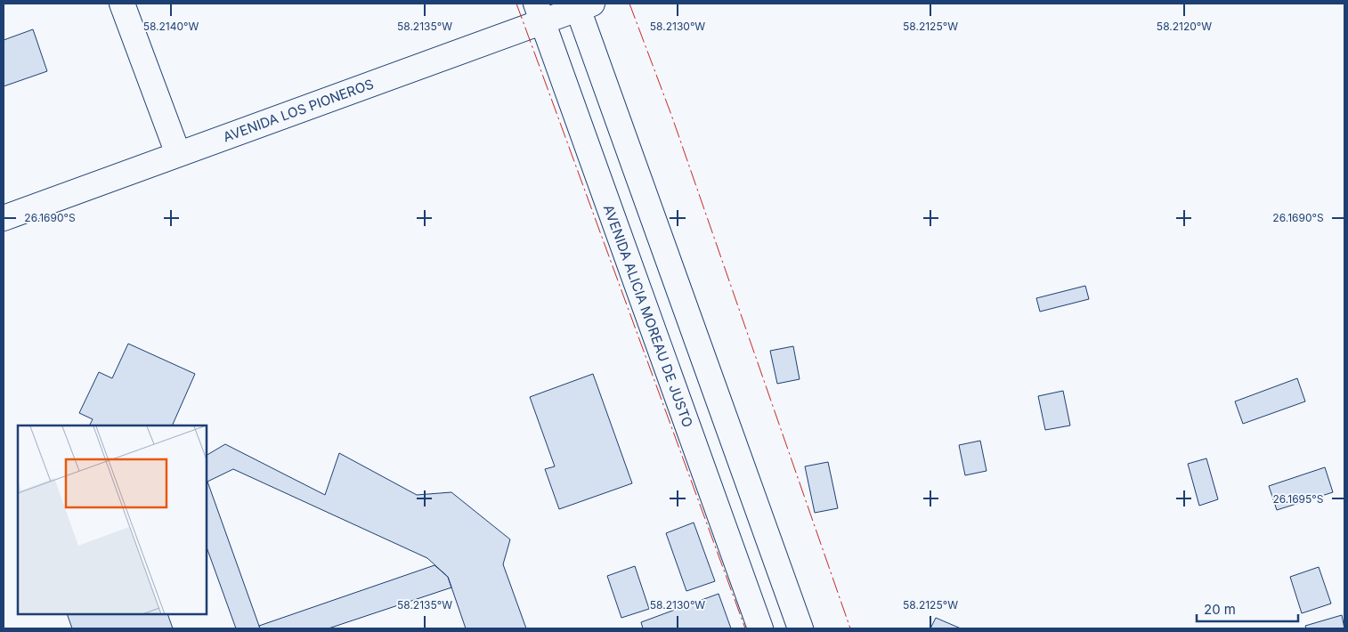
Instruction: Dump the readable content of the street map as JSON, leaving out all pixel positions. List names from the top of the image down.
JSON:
{
  "streets": {
    "main road": ["AVENIDA LOS PIONEROS", "AVENIDA ALICIA MOREAU DE JUSTO"]
  },
  "crossings": [
    ["AVENIDA LOS PIONEROS", "AVENIDA ALICIA MOREAU DE JUSTO"]
  ],
  "scale_bar": "20 m",
  "coordinates": [
    "58.2140°W",
    "58.2135°W",
    "58.2130°W",
    "58.2125°W",
    "58.2120°W",
    "26.1690°S",
    "26.1695°S"
  ]
}
